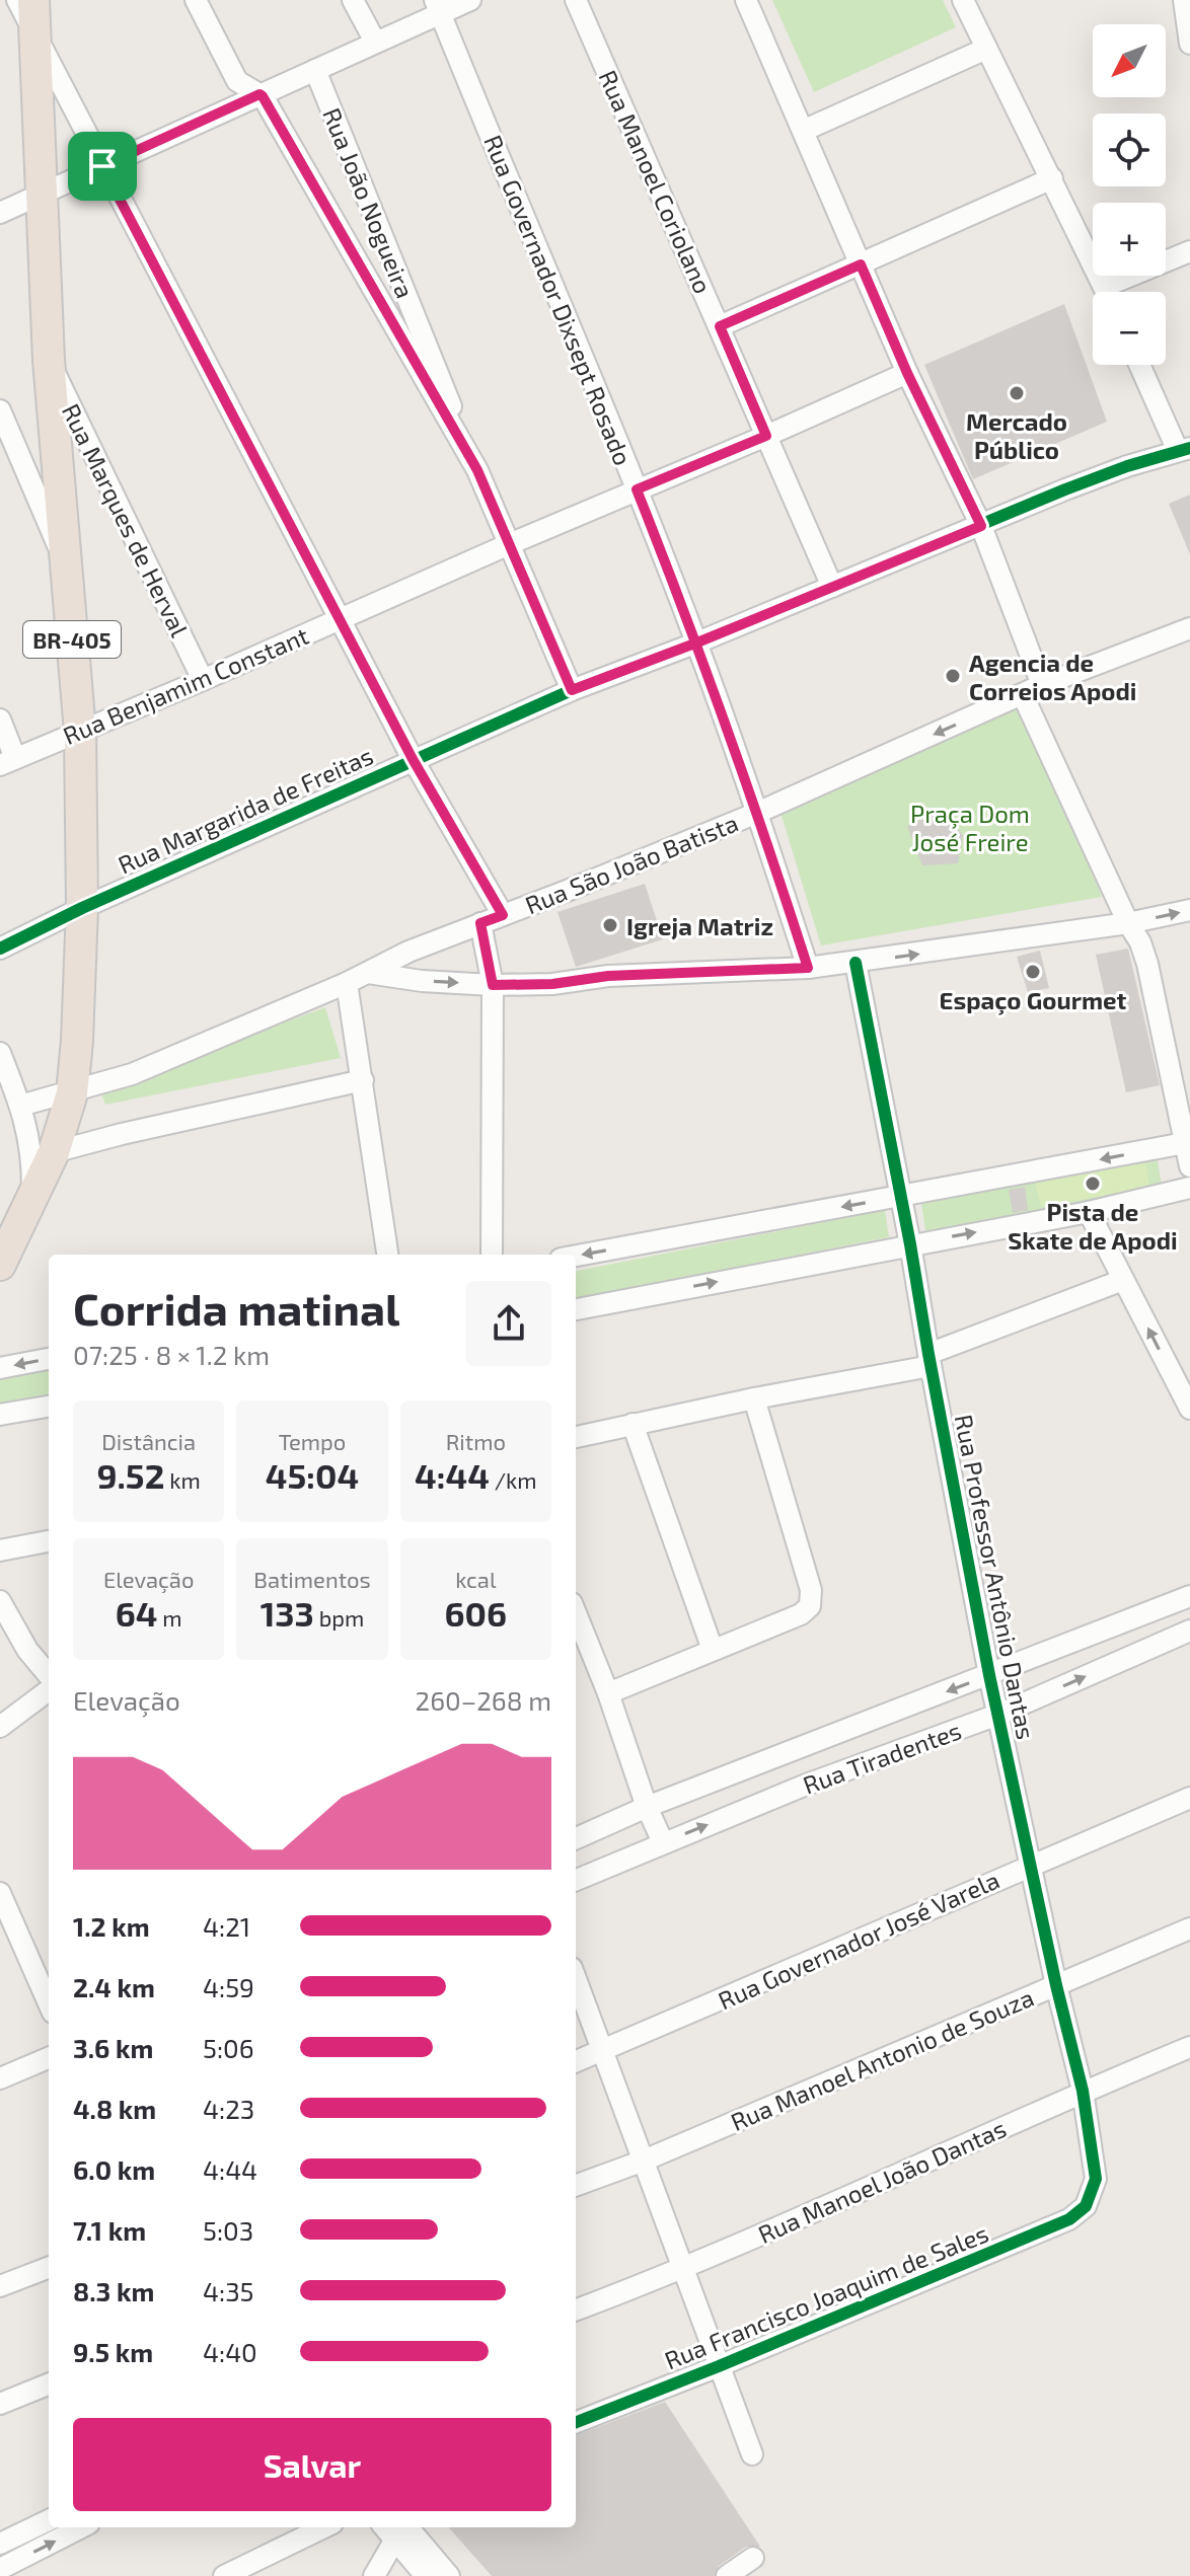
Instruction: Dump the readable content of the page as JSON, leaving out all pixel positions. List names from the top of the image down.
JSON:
{
  "streets": {
    "highway": ["BR-405"],
    "street": [
      "Rua Manoel Coriolano",
      "Rua João Nogueira",
      "Rua Governador Dixsept Rosado",
      "Rua Marques de Herval",
      "Rua Benjamim Constant",
      "Rua Margarida de Freitas",
      "Rua São João Batista",
      "Rua Professor Antônio Dantas",
      "Rua Tiradentes",
      "Rua Governador José Varela",
      "Rua Manoel Antonio de Souza",
      "Rua Manoel João Dantas",
      "Rua Francisco Joaquim de Sales"
    ]
  },
  "crossings": [
    ["Rua Manoel Coriolano", "Rua Benjamim Constant"],
    ["Rua Manoel Coriolano", "Rua Margarida de Freitas"],
    ["Rua João Nogueira", "Rua Benjamim Constant"],
    ["Rua João Nogueira", "Rua Margarida de Freitas"],
    ["Rua Governador Dixsept Rosado", "Rua Benjamim Constant"],
    ["Rua Governador Dixsept Rosado", "Rua Margarida de Freitas"],
    ["Rua Governador Dixsept Rosado", "Rua São João Batista"],
    ["Rua Marques de Herval", "BR-405"],
    ["Rua Marques de Herval", "Rua Benjamim Constant"],
    ["BR-405", "Rua Benjamim Constant"],
    ["BR-405", "Rua Margarida de Freitas"],
    ["BR-405", "Rua São João Batista"],
    ["Rua Professor Antônio Dantas", "Rua Tiradentes"],
    ["Rua Professor Antônio Dantas", "Rua Governador José Varela"],
    ["Rua Professor Antônio Dantas", "Rua Manoel Antonio de Souza"],
    ["Rua Professor Antônio Dantas", "Rua Manoel João Dantas"],
    ["Rua Professor Antônio Dantas", "Rua Francisco Joaquim de Sales"]
  ],
  "parks": ["Praça Dom José Freire"],
  "places": [
    "Mercado Público",
    "Agencia de Correios Apodi",
    "Igreja Matriz",
    "Espaço Gourmet",
    "Pista de Skate de Apodi"
  ],
  "north": "bottom left",
  "page": {
    "map_buttons": ["+", "−"],
    "heading": ["Corrida matinal", "07:25 · 8 × 1.2 km"],
    "stats": [
      ["Distância", "9.52 km"],
      ["Tempo", "45:04"],
      ["Ritmo", "4:44 /km"],
      ["Elevação", "64 m"],
      ["Batimentos", "133 bpm"],
      ["kcal", "606"]
    ],
    "chart": ["Elevação", "260–268 m"],
    "list": [
      {
        "name": "1.2 km",
        "note": "4:21"
      },
      {
        "name": "2.4 km",
        "note": "4:59"
      },
      {
        "name": "3.6 km",
        "note": "5:06"
      },
      {
        "name": "4.8 km",
        "note": "4:23"
      },
      {
        "name": "6.0 km",
        "note": "4:44"
      },
      {
        "name": "7.1 km",
        "note": "5:03"
      },
      {
        "name": "8.3 km",
        "note": "4:35"
      },
      {
        "name": "9.5 km",
        "note": "4:40"
      }
    ],
    "buttons": "Salvar"
  }
}
